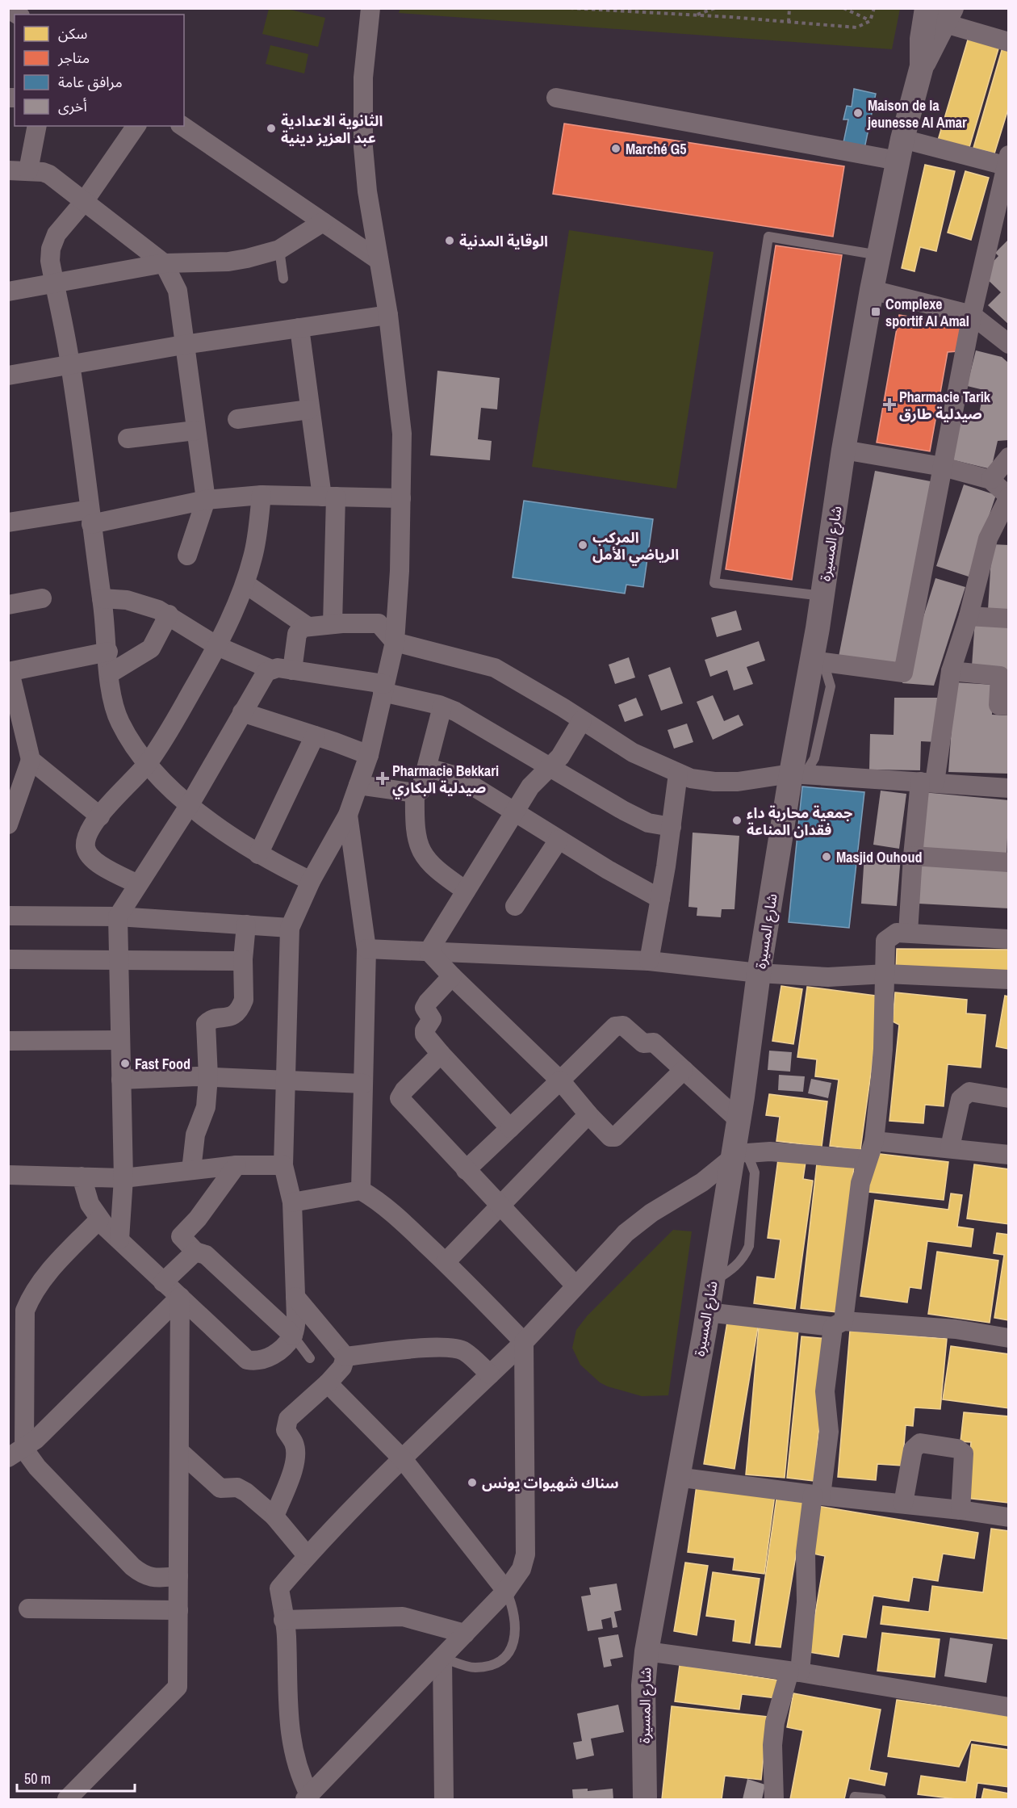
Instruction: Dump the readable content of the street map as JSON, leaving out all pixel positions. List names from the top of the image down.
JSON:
{
  "streets": {
    "street": ["شارع المسيرة"]
  },
  "places": {
    "other": [
      "Maison de la jeunesse Al Amar",
      "الثانوية الاعدادية عبد العزيز دينية",
      "Marché G5",
      "الوقاية المدنية",
      "المركب الرياضي الأمل",
      "جمعية محاربة داء فقدان المناعة",
      "Masjid Ouhoud",
      "Fast Food",
      "سناك شهيوات يونس"
    ],
    "transit": ["Complexe sportif Al Amal"],
    "health": ["Pharmacie Tarik صيدلية طارق", "Pharmacie Bekkari صيدلية البكاري"]
  },
  "legend": [
    "سكن",
    "متاجر",
    "مرافق عامة",
    "أخرى"
  ],
  "scale_bar": "50 m"
}
